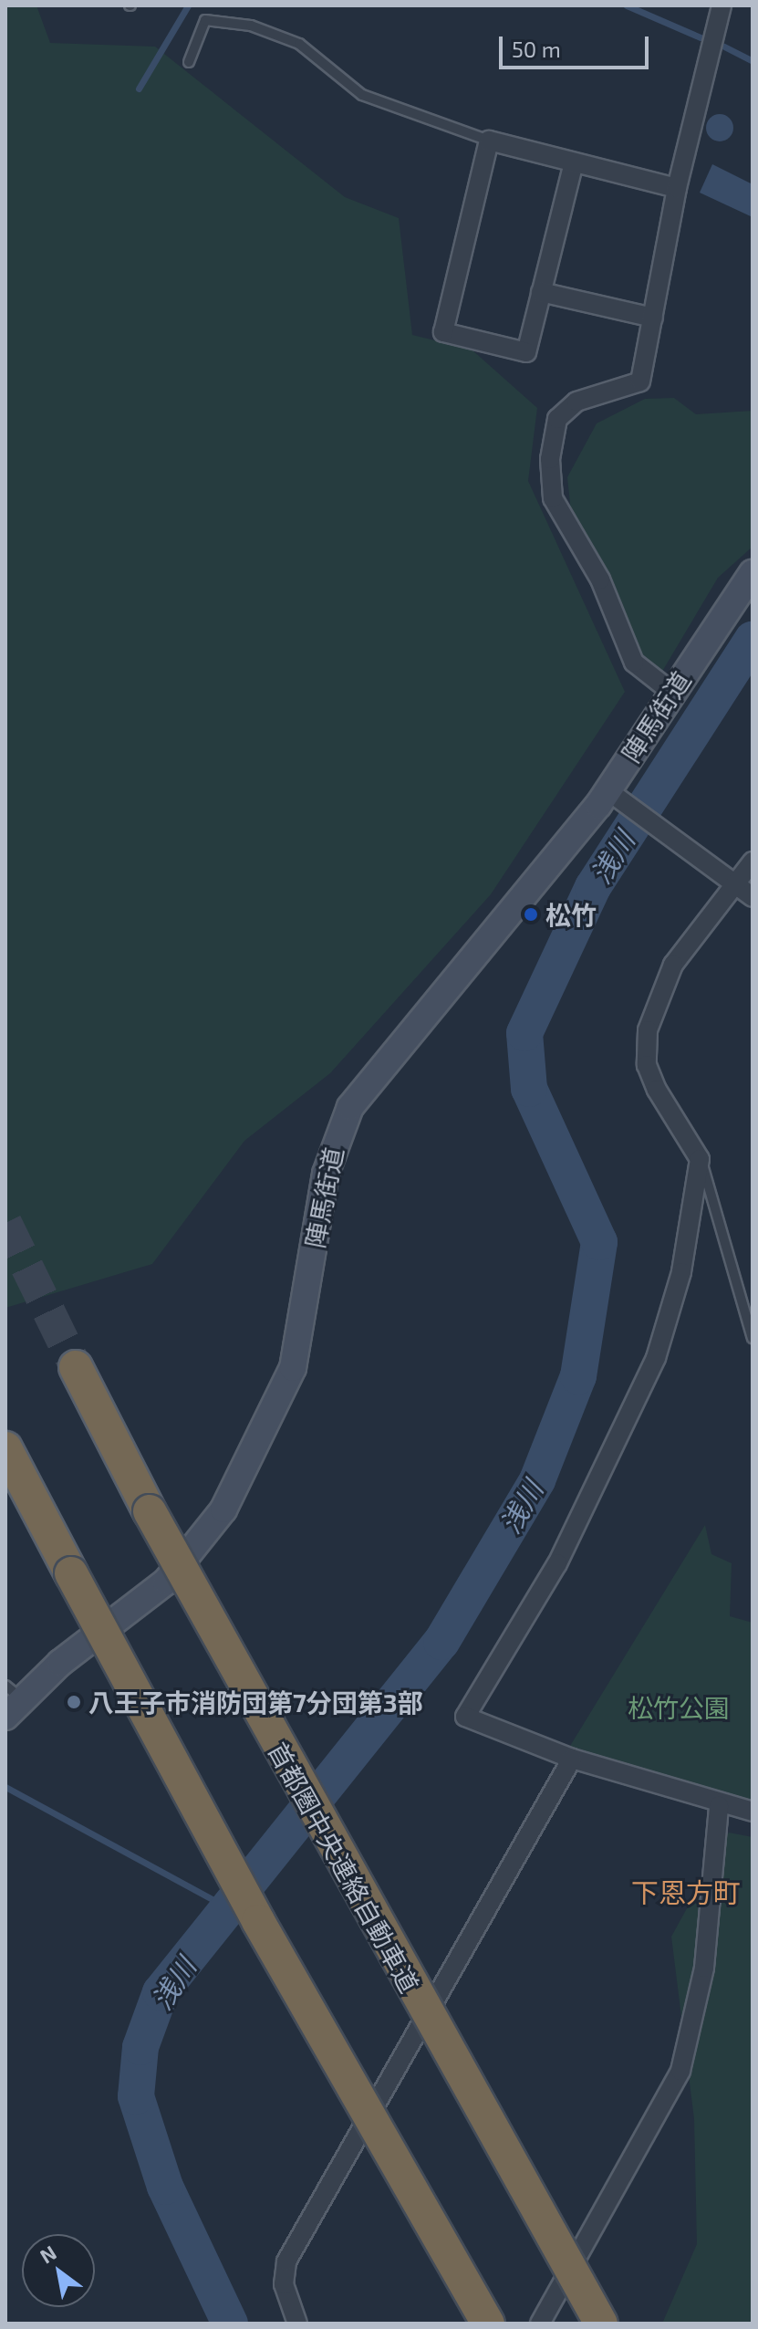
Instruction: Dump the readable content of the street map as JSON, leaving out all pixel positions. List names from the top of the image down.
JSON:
{
  "streets": {
    "highway": ["首都圏中央連絡自動車道"],
    "main road": ["陣馬街道"]
  },
  "districts": ["下恩方町"],
  "water": ["浅川"],
  "parks": ["松竹公園"],
  "places": ["松竹", "八王子市消防団第7分団第3部"],
  "scale_bar": "50 m",
  "north": "top left"
}
